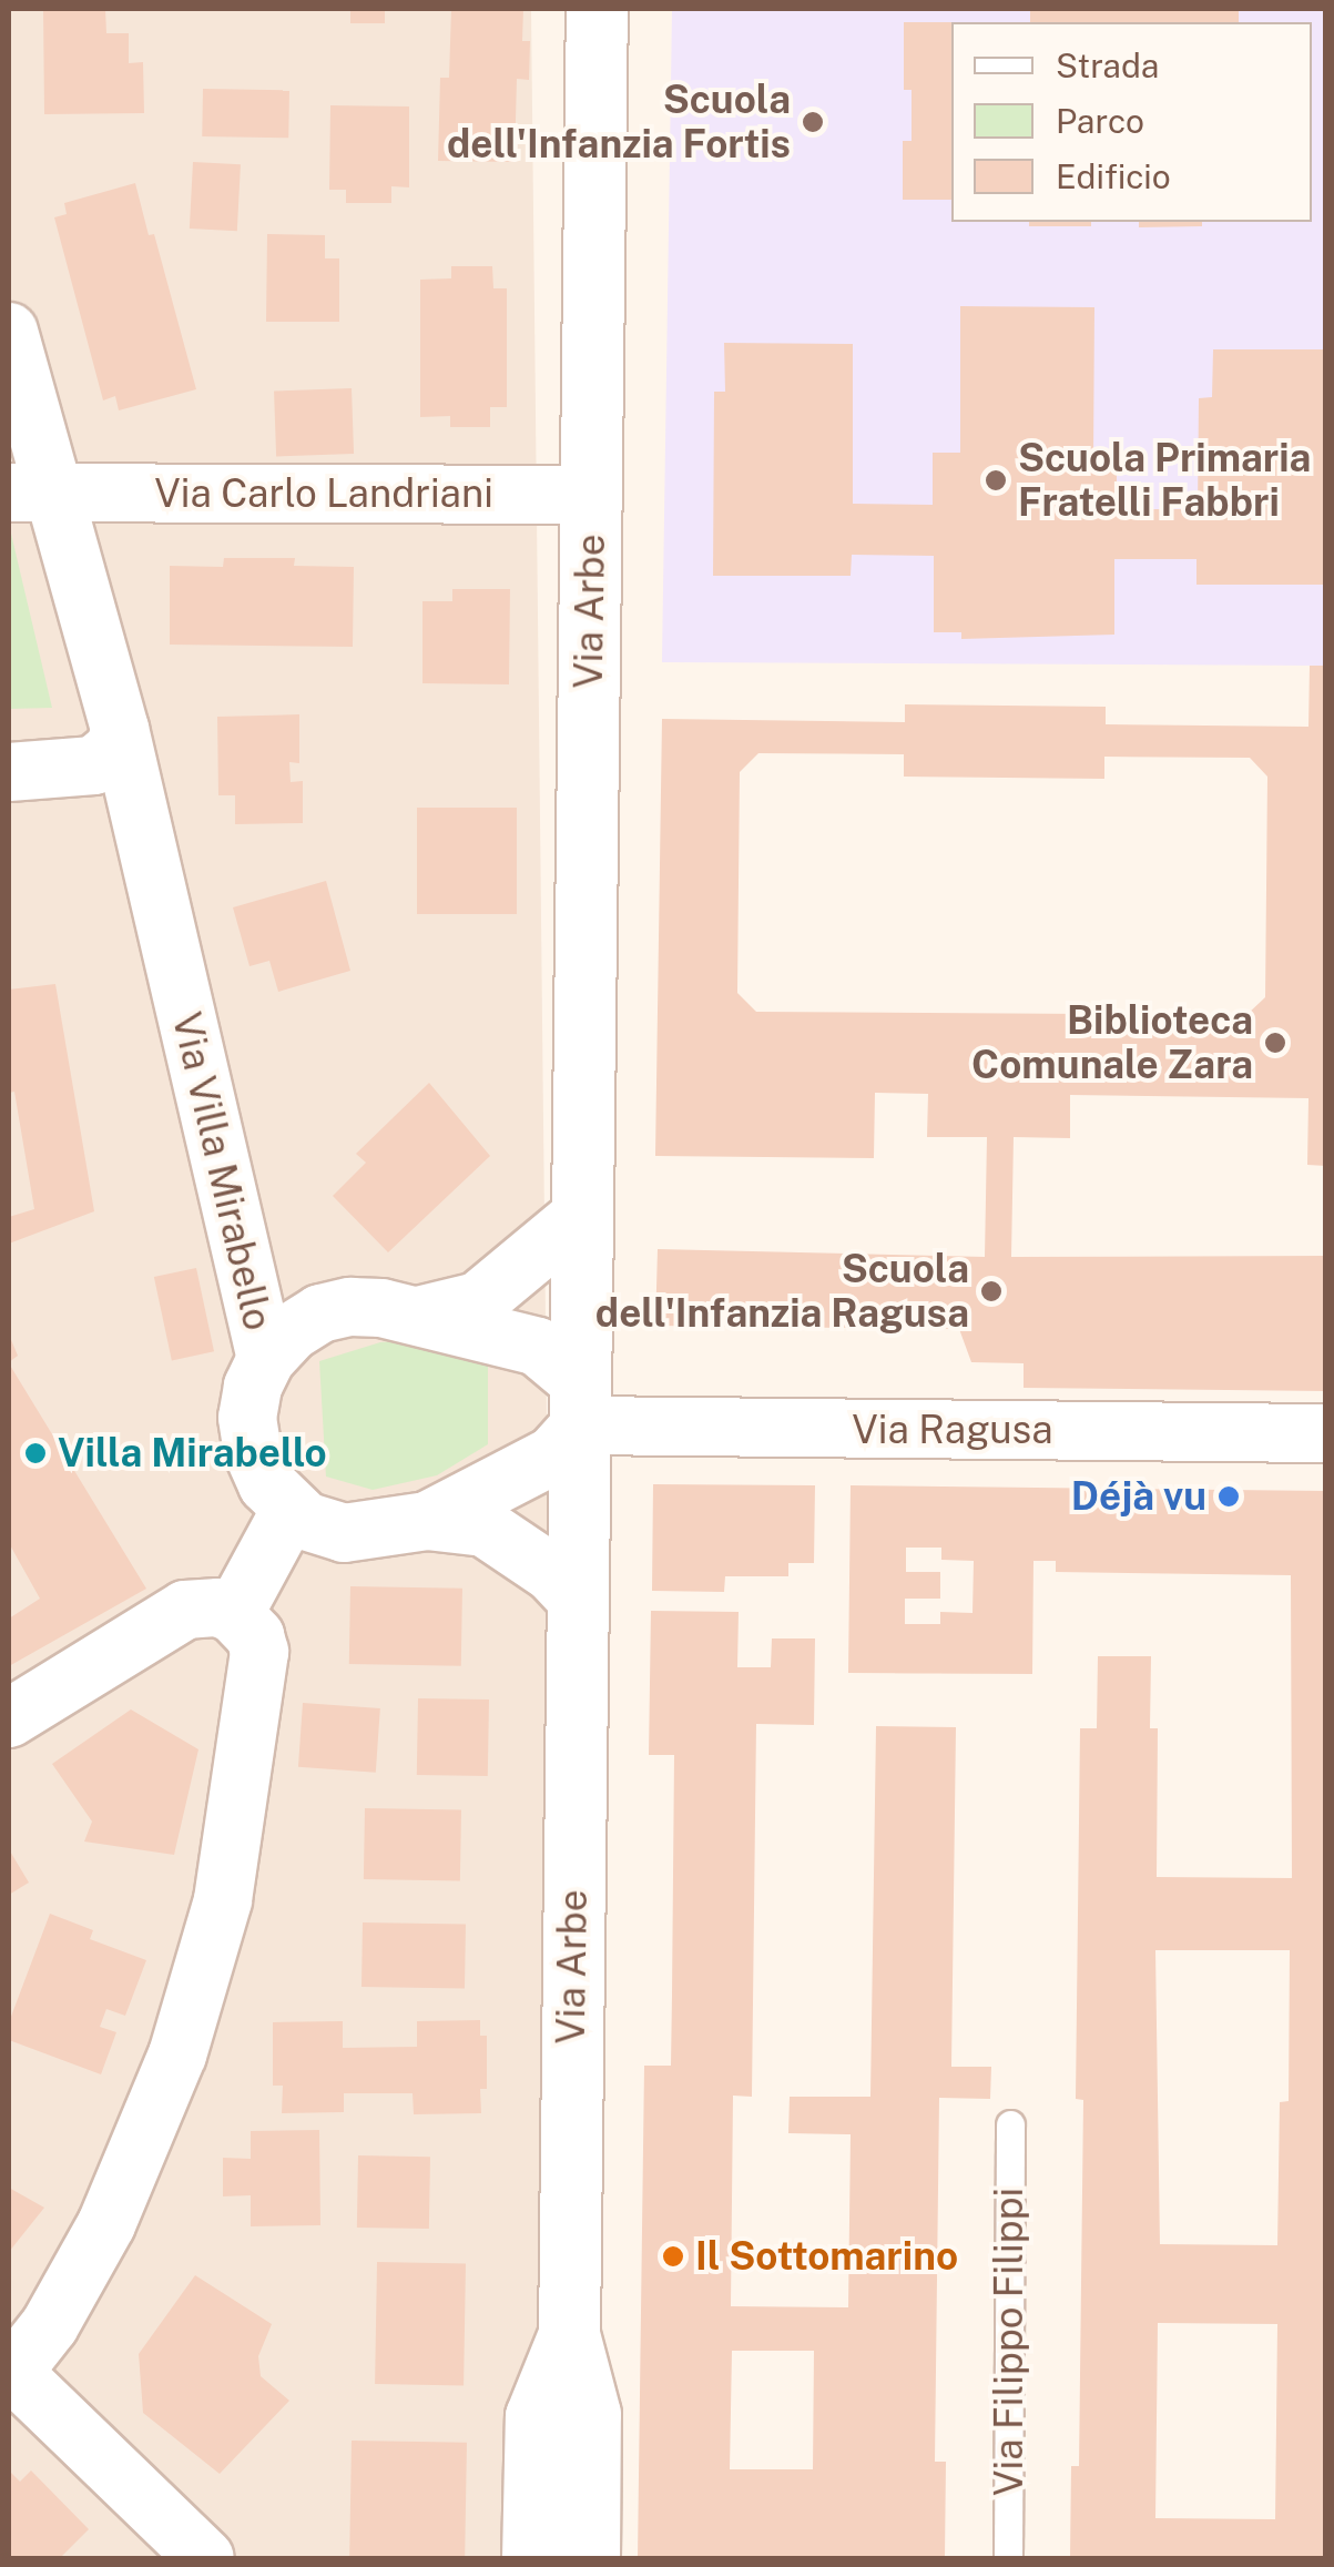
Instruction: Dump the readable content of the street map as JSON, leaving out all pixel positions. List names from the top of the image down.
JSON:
{
  "streets": {
    "street": [
      "Via Carlo Landriani",
      "Via Arbe",
      "Via Villa Mirabello",
      "Via Ragusa"
    ],
    "lane": ["Via Filippo Filippi"]
  },
  "crossings": [
    ["Via Carlo Landriani", "Via Arbe"],
    ["Via Carlo Landriani", "Via Villa Mirabello"],
    ["Via Arbe", "Via Villa Mirabello"],
    ["Via Arbe", "Via Ragusa"],
    ["Via Villa Mirabello", "Via Ragusa"]
  ],
  "places": [
    "Scuola dell'Infanzia Fortis",
    "Scuola Primaria Fratelli Fabbri",
    "Biblioteca Comunale Zara",
    "Scuola dell'Infanzia Ragusa",
    "Villa Mirabello",
    "Déjà vu",
    "Il Sottomarino"
  ],
  "legend": ["Strada", "Parco", "Edificio"]
}
